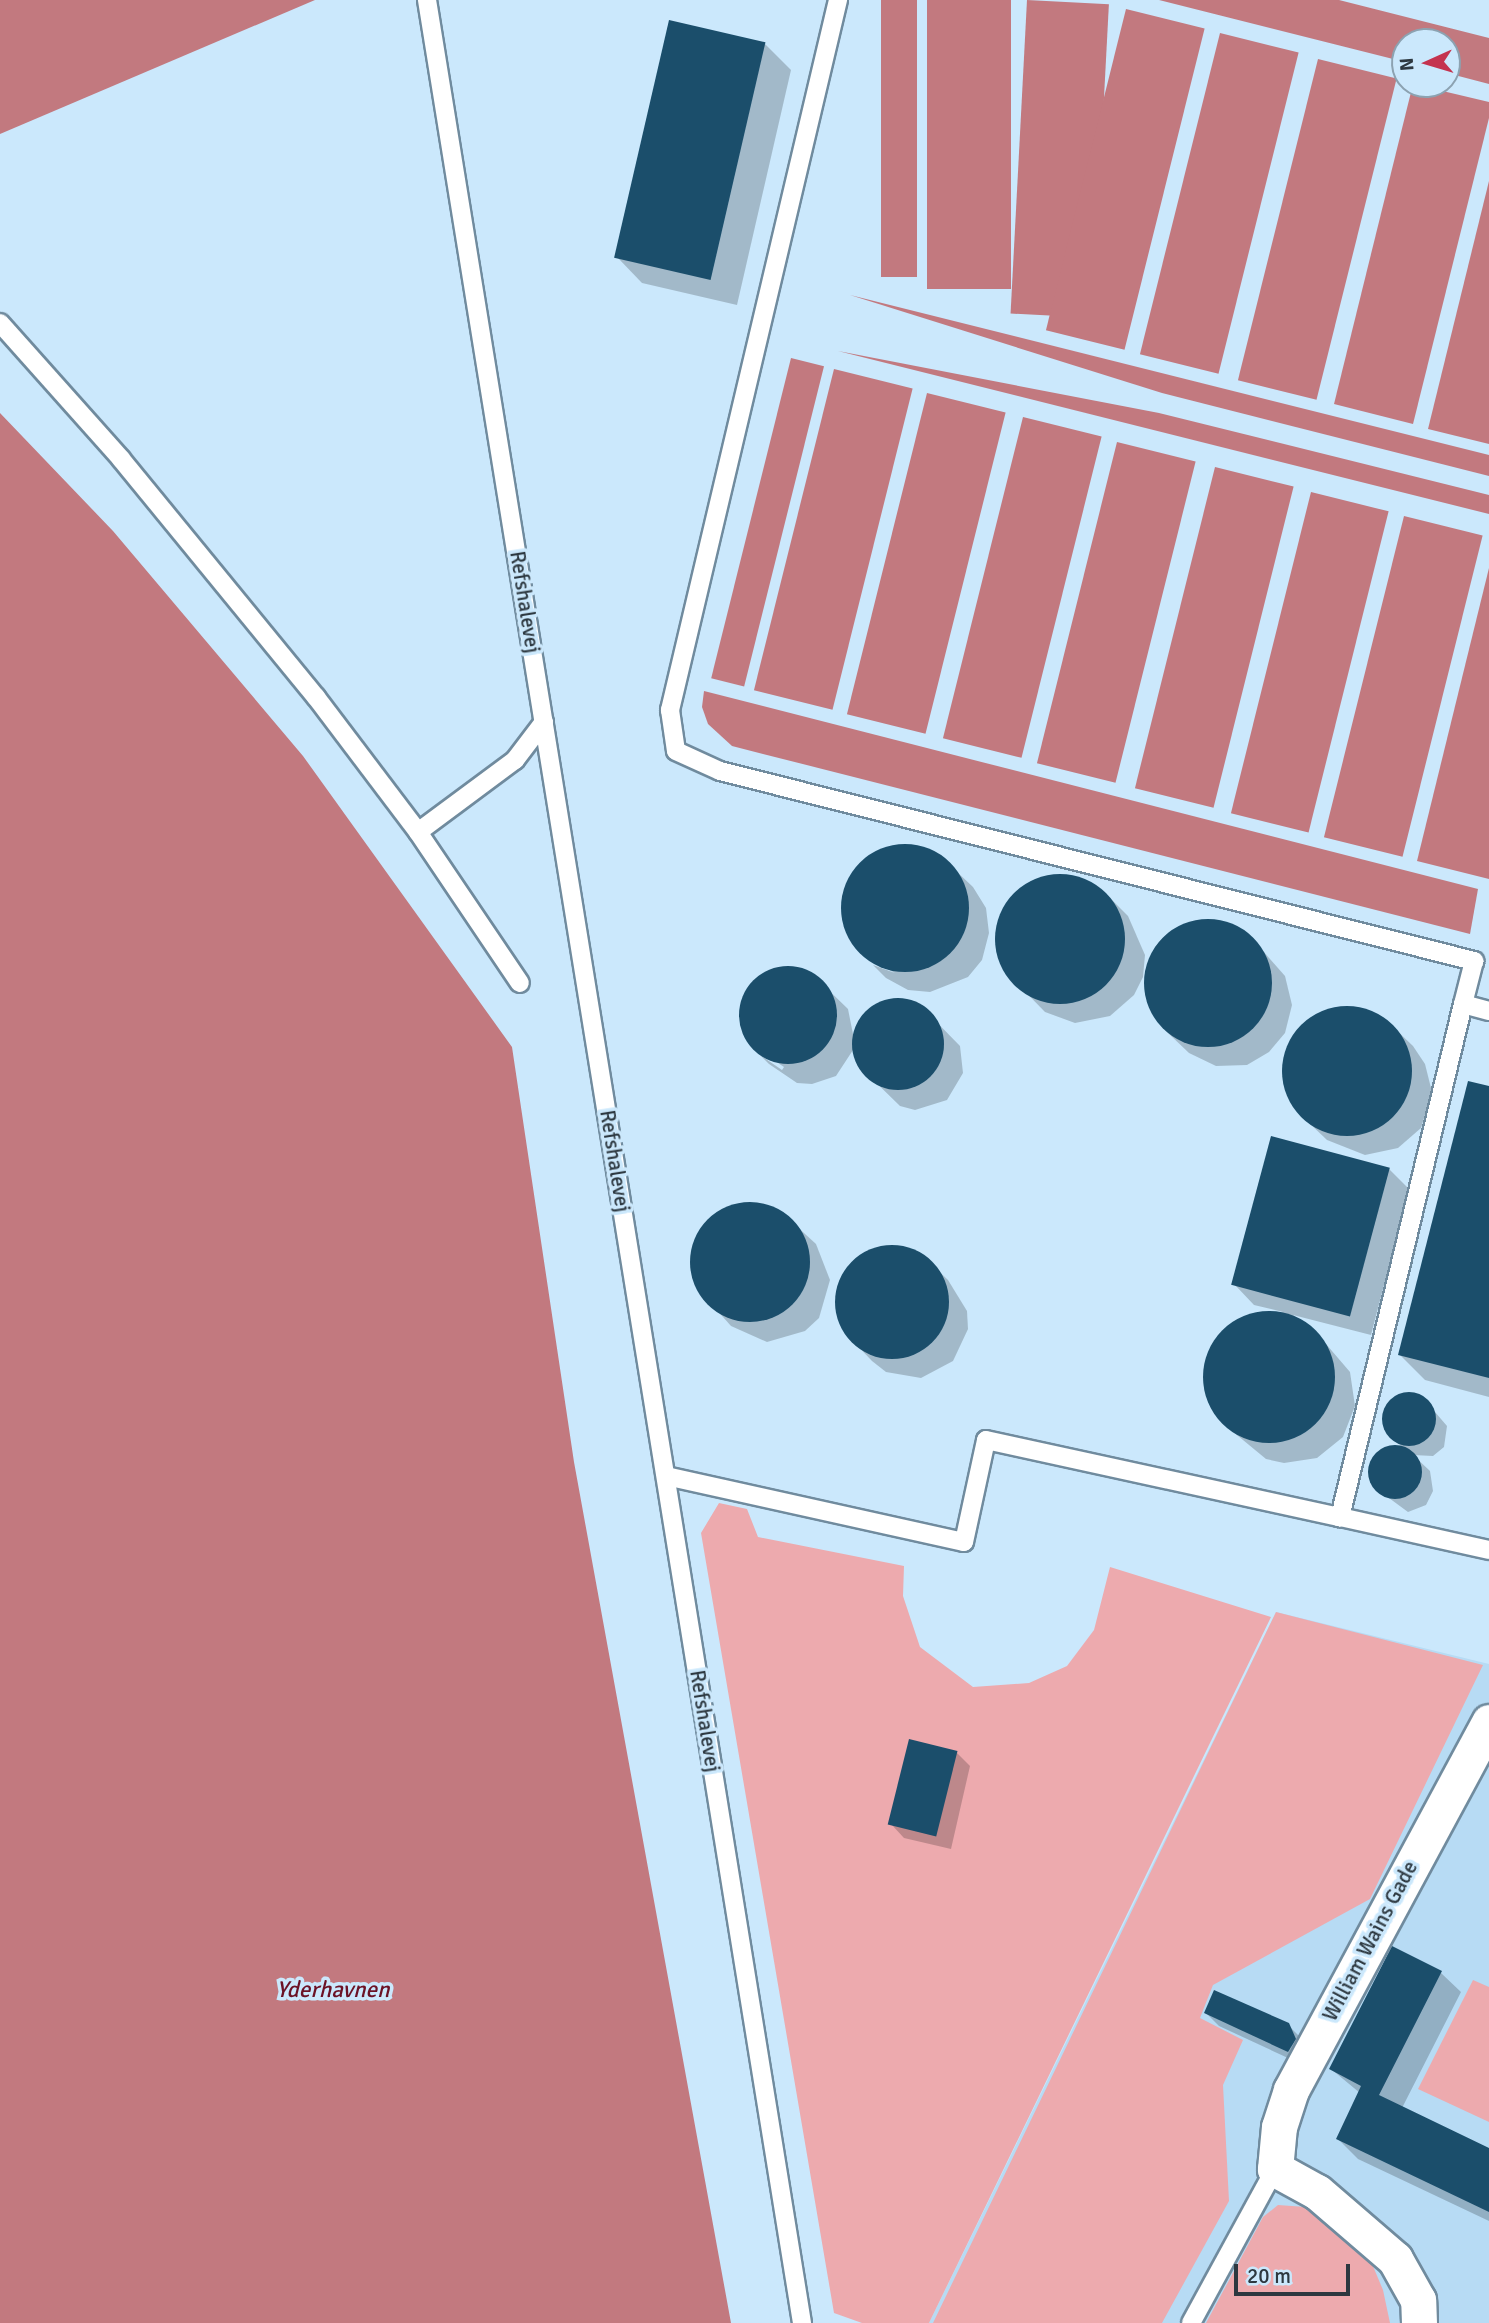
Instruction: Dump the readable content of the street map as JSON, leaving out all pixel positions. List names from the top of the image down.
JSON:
{
  "streets": {
    "street": ["William Wains Gade"],
    "lane": ["Refshalevej"]
  },
  "water": ["Yderhavnen"],
  "scale_bar": "20 m",
  "north": "left"
}
